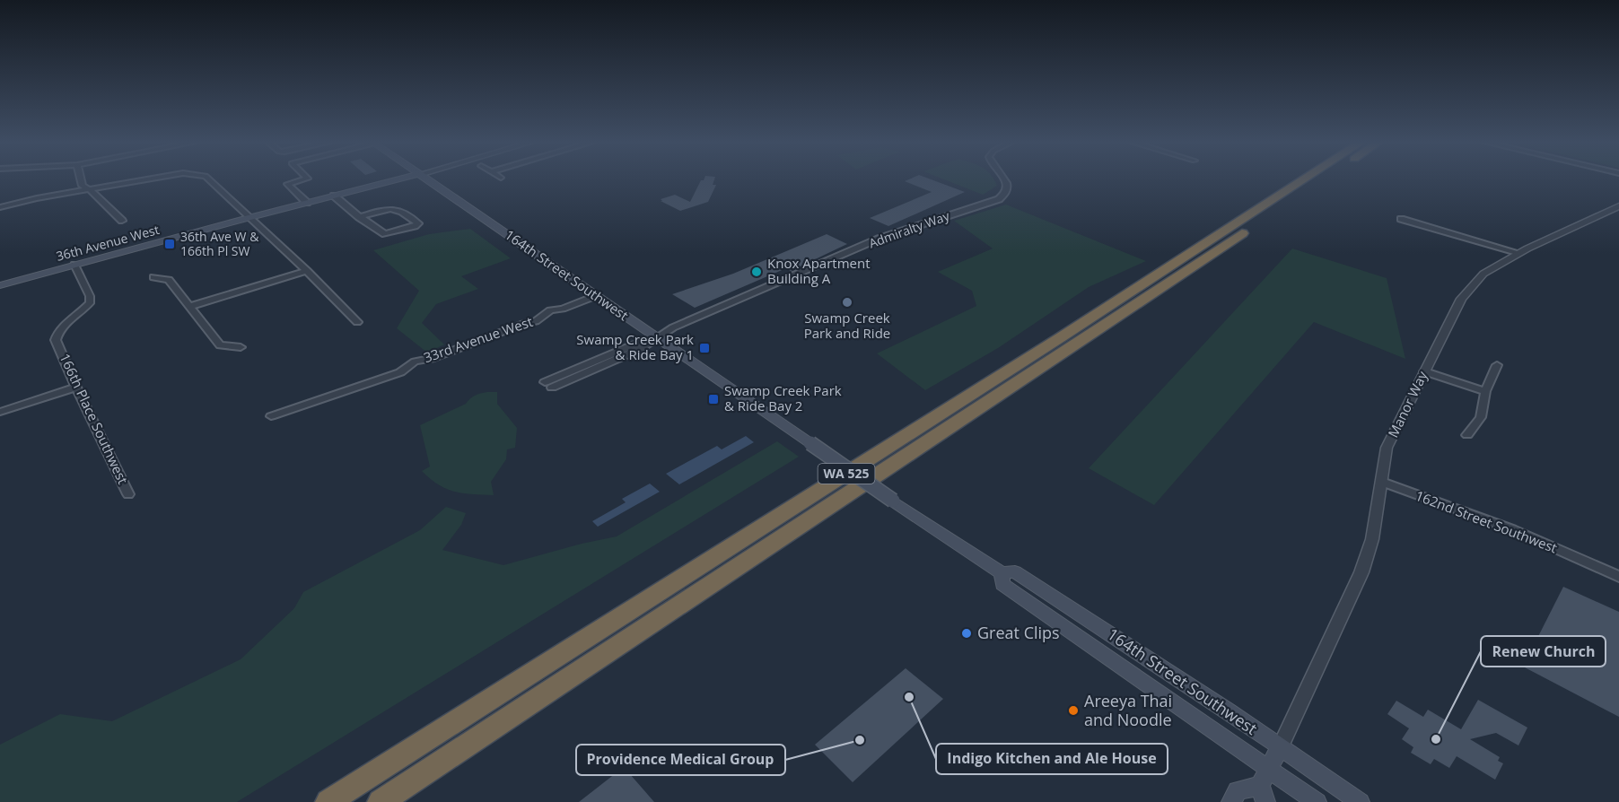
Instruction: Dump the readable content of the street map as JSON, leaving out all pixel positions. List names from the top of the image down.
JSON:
{
  "streets": {
    "highway": ["WA 525"],
    "main road": ["36th Avenue West", "164th Street Southwest"],
    "street": [
      "Admiralty Way",
      "33rd Avenue West",
      "Manor Way",
      "166th Place Southwest",
      "162nd Street Southwest"
    ]
  },
  "crossings": [
    ["Admiralty Way", "164th Street Southwest"],
    ["36th Avenue West", "166th Place Southwest"],
    ["164th Street Southwest", "33rd Avenue West"],
    ["164th Street Southwest", "Manor Way"],
    ["Manor Way", "162nd Street Southwest"]
  ],
  "places": {
    "transit": ["36th Ave W & 166th Pl SW", "Swamp Creek Park & Ride Bay 1", "Swamp Creek Park & Ride Bay 2"],
    "other": [
      "Knox Apartment Building A",
      "Swamp Creek Park and Ride",
      "Great Clips",
      "Indigo Kitchen and Ale House",
      "Areeya Thai and Noodle",
      "Renew Church",
      "Providence Medical Group"
    ]
  }
}
